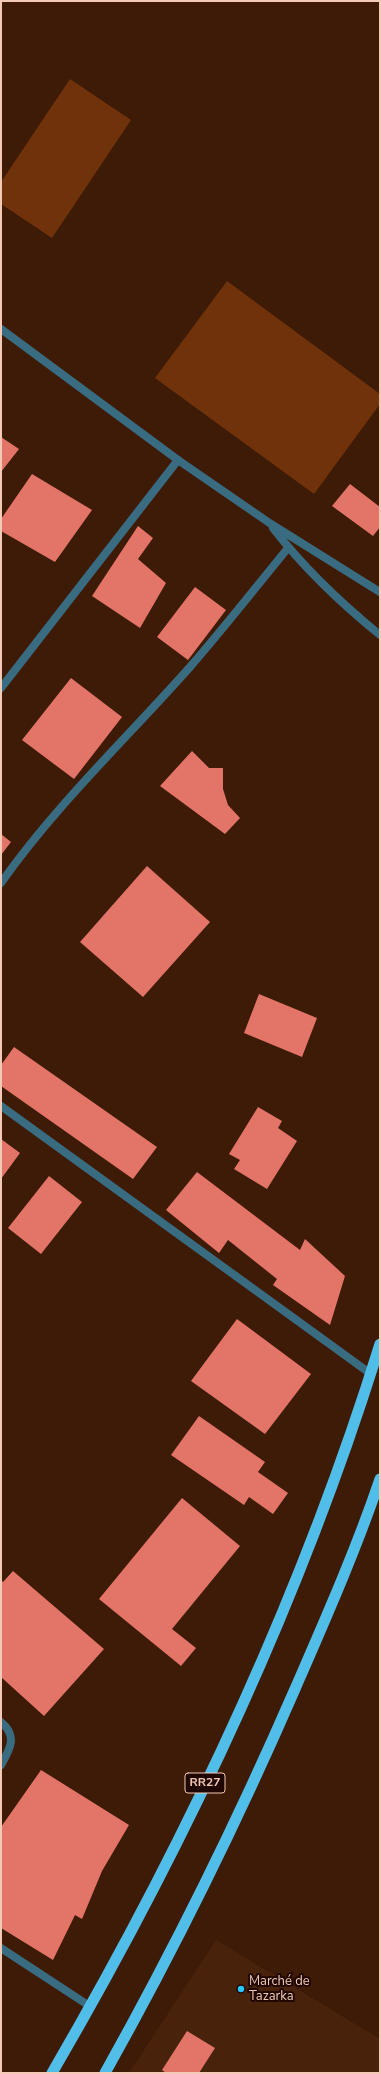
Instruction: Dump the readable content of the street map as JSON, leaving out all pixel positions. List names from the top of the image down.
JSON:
{
  "streets": {
    "highway": ["RR27"]
  },
  "places": ["Marché de Tazarka"]
}
